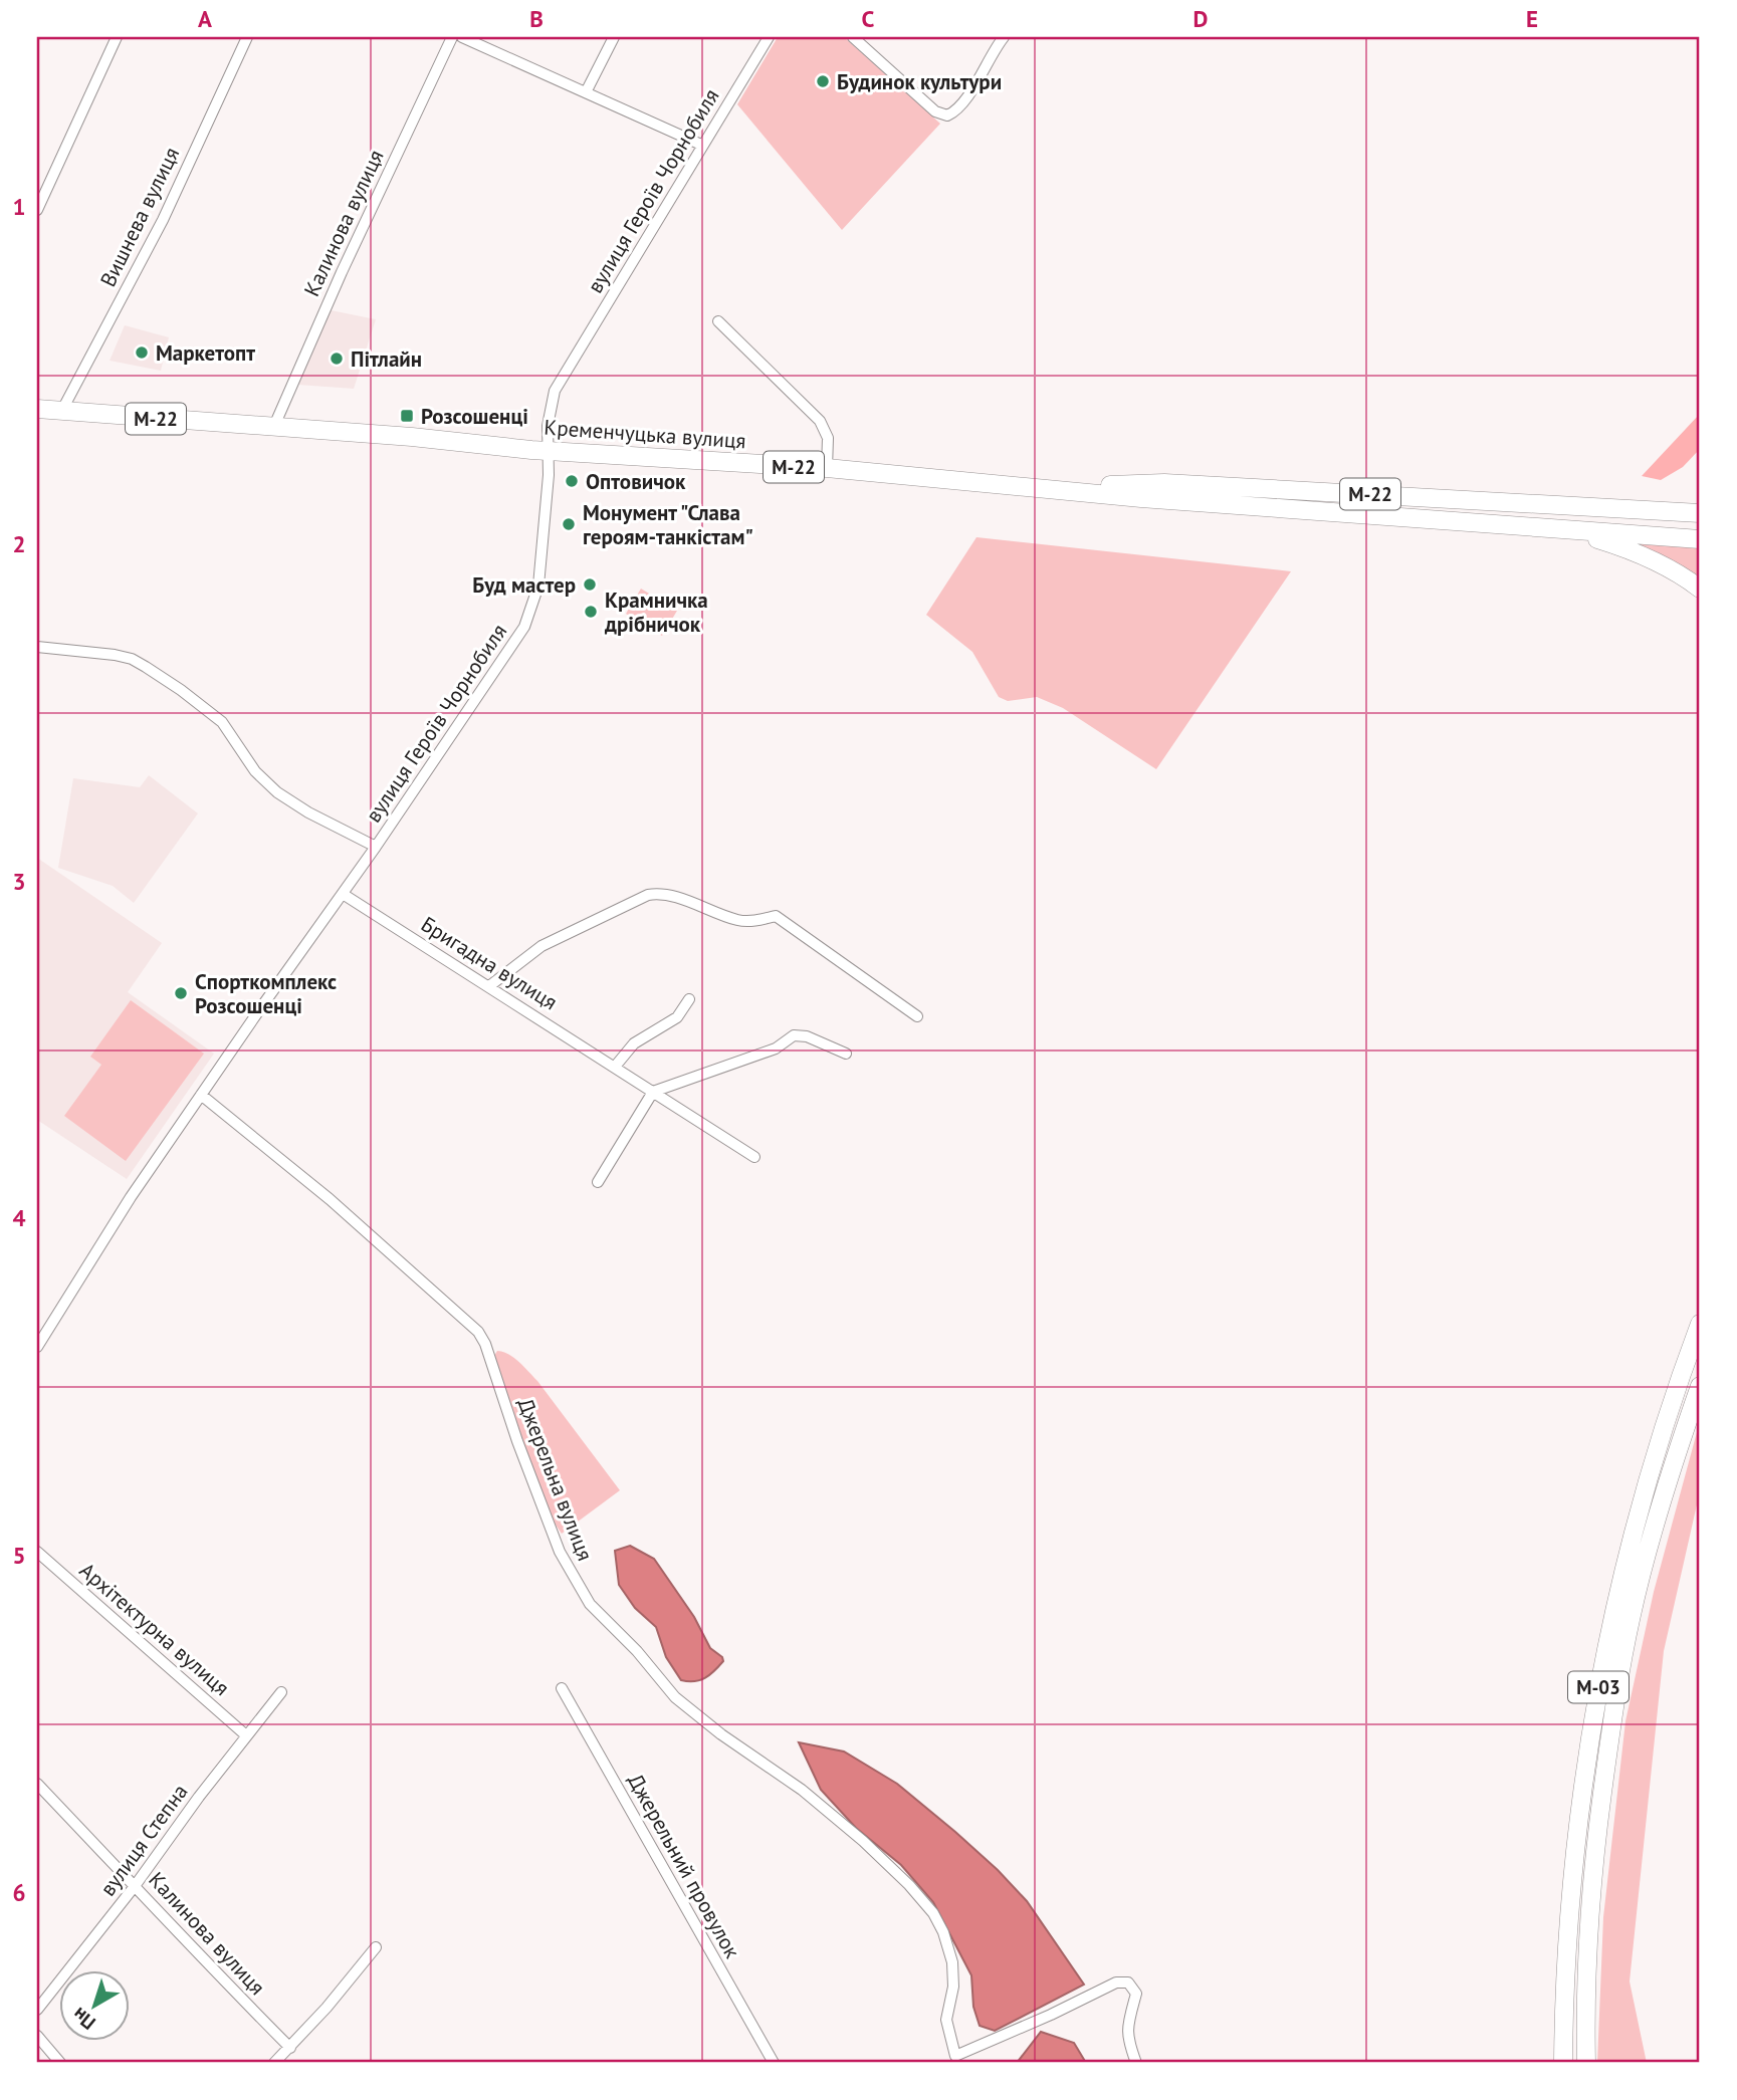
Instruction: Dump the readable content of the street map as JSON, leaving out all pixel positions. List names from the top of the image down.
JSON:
{
  "streets": {
    "highway": ["М-22", "Кременчуцька вулиця", "М-03"],
    "street": [
      "вулиця Героїв Чорнобиля",
      "Вишнева вулиця",
      "Калинова вулиця",
      "Бригадна вулиця",
      "Джерельна вулиця",
      "Архітектурна вулиця",
      "вулиця Степна",
      "Джерельний провулок"
    ]
  },
  "crossings": [
    ["вулиця Героїв Чорнобиля", "Кременчуцька вулиця"],
    ["вулиця Героїв Чорнобиля", "Бригадна вулиця"],
    ["вулиця Героїв Чорнобиля", "Джерельна вулиця"],
    ["Вишнева вулиця", "Кременчуцька вулиця"],
    ["Калинова вулиця", "Кременчуцька вулиця"],
    ["Калинова вулиця", "вулиця Степна"],
    ["М-22", "Кременчуцька вулиця"],
    ["Архітектурна вулиця", "вулиця Степна"]
  ],
  "places": {
    "other": [
      "Будинок культури",
      "Маркетопт",
      "Пітлайн",
      "Оптовичок",
      "Монумент \"Слава героям-танкістам\"",
      "Буд мастер",
      "Крамничка дрібничок",
      "Спорткомплекс Розсошенці"
    ],
    "transit": ["Розсошенці"]
  },
  "north": "bottom left",
  "grid": {
    "columns": [
      "A",
      "B",
      "C",
      "D",
      "E"
    ],
    "rows": [
      "1",
      "2",
      "3",
      "4",
      "5",
      "6"
    ]
  }
}
